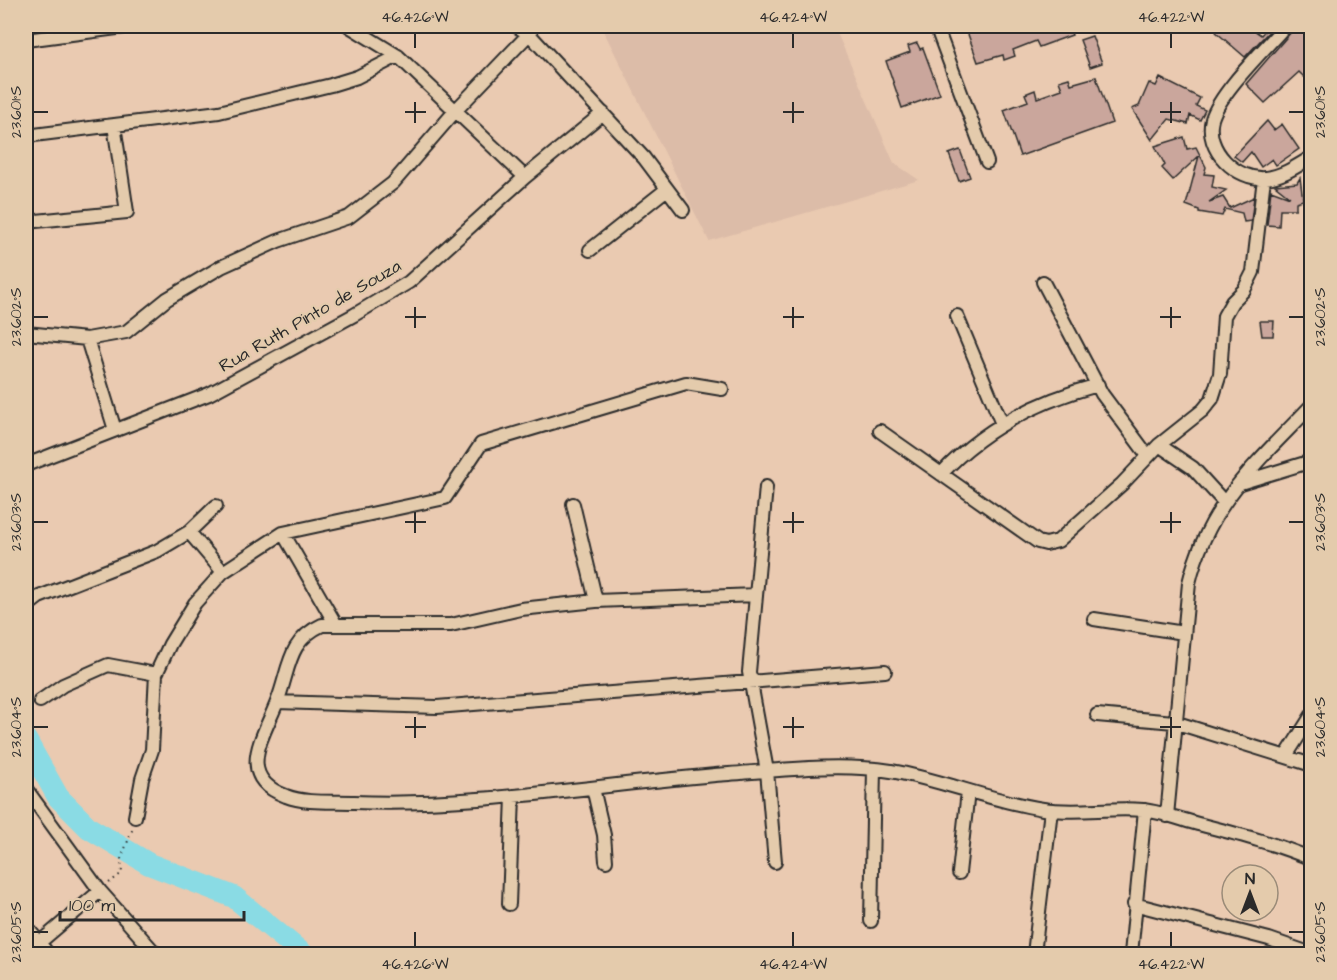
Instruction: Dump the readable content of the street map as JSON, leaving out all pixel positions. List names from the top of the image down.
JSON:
{
  "streets": {
    "street": ["Rua Ruth Pinto de Souza"]
  },
  "scale_bar": "100 m",
  "north": "top",
  "coordinates": [
    "46.426°W",
    "46.424°W",
    "46.422°W",
    "23.601°S",
    "23.602°S",
    "23.603°S",
    "23.604°S",
    "23.605°S"
  ]
}
